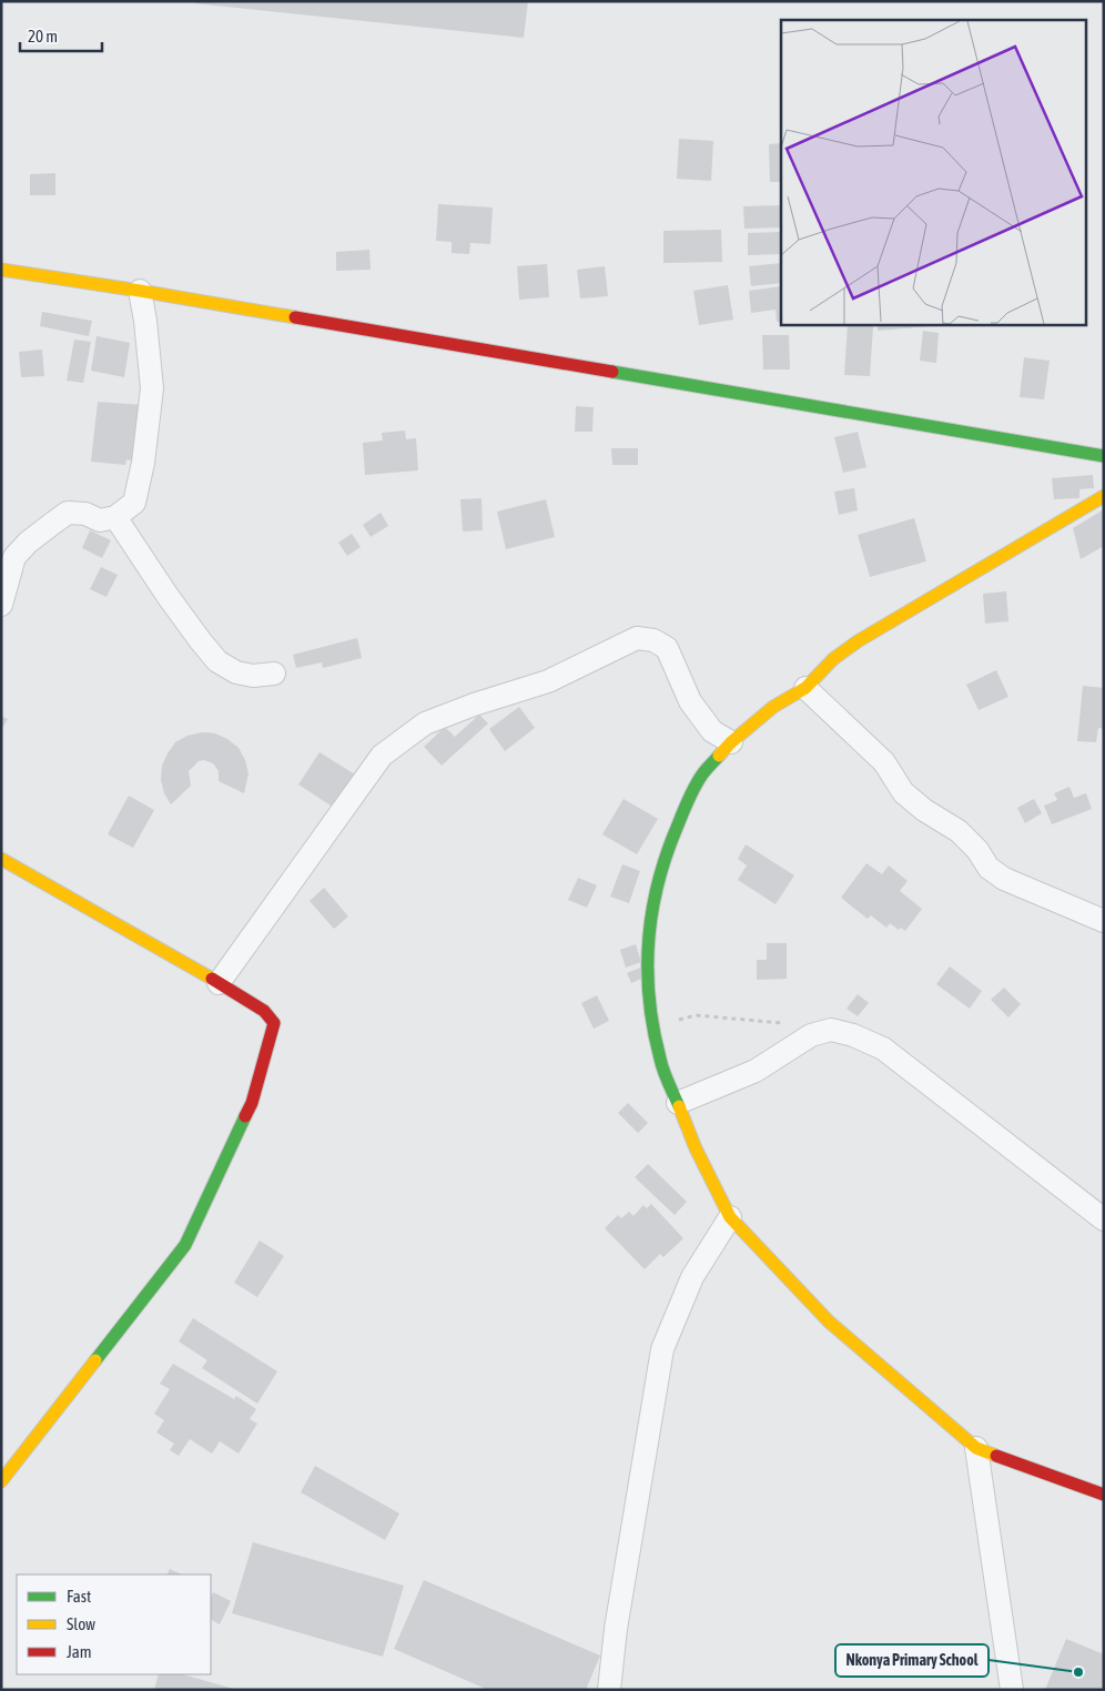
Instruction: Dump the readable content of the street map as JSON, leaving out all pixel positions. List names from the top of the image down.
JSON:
{
  "places": ["Nkonya Primary School"],
  "legend": ["Fast", "Slow", "Jam"],
  "scale_bar": "20 m"
}
